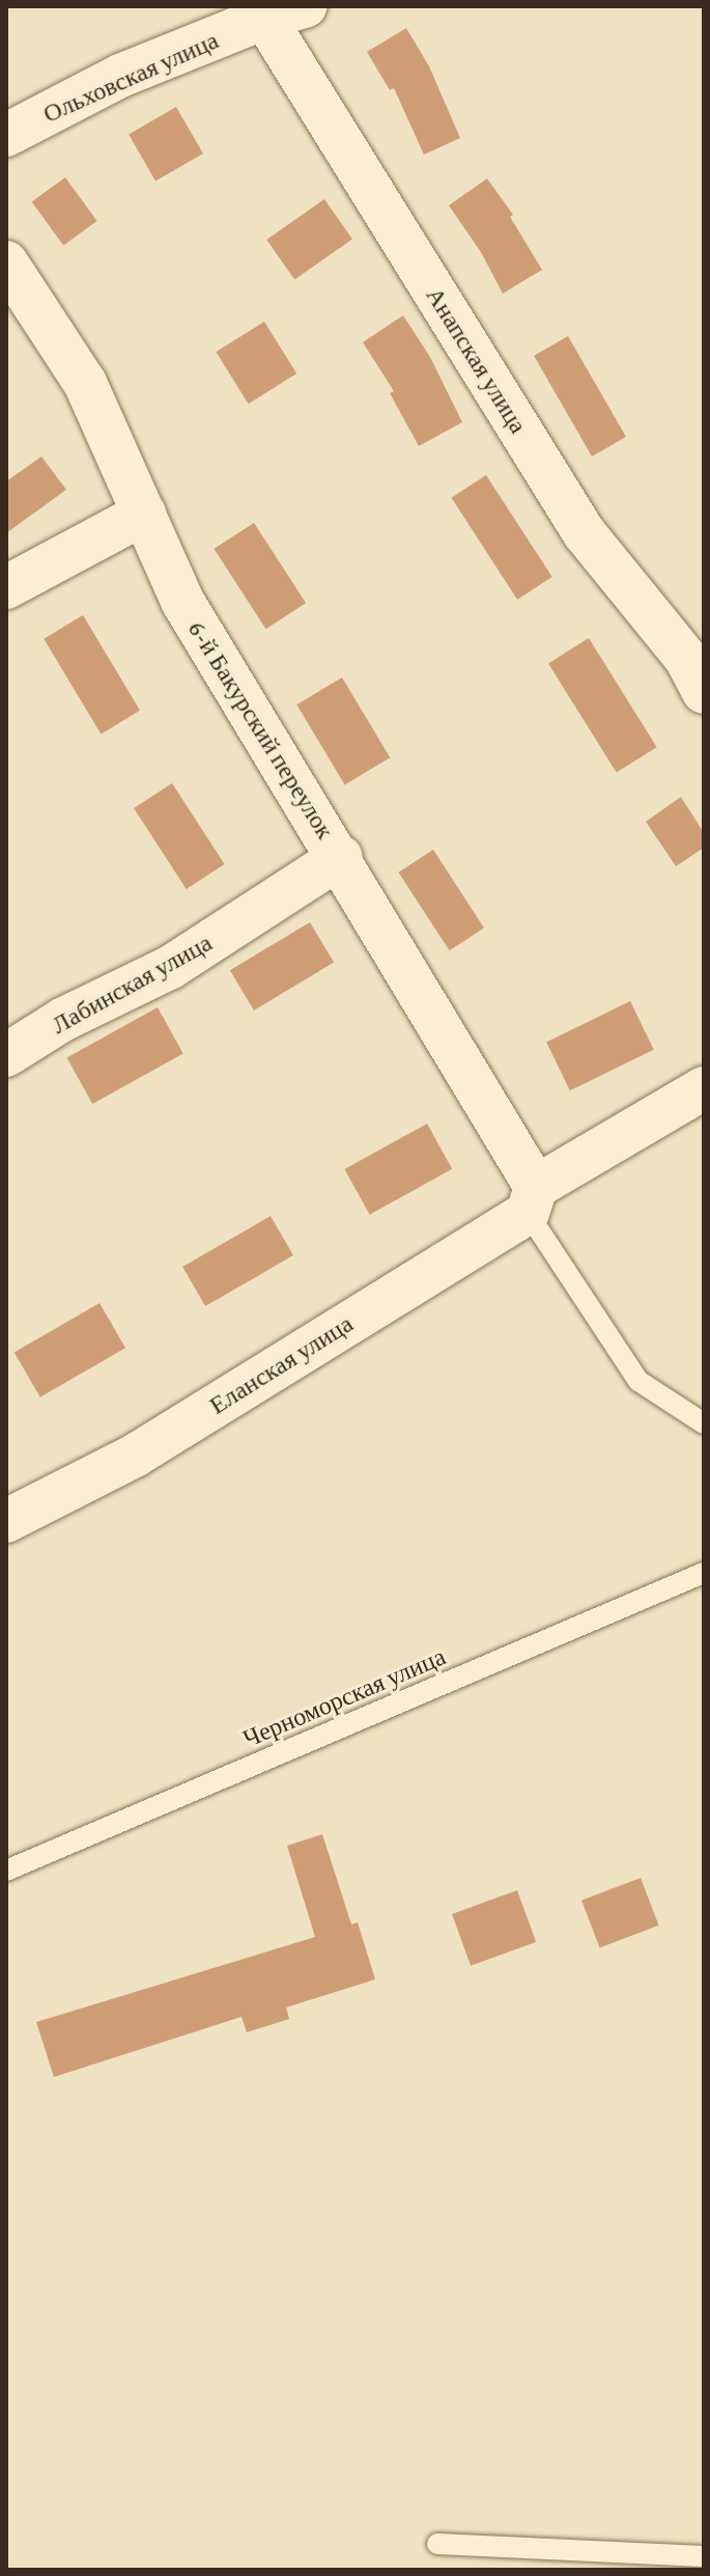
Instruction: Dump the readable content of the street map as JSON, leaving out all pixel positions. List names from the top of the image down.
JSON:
{
  "streets": {
    "street": [
      "Ольховская улица",
      "Анапская улица",
      "6-й Бакурский переулок",
      "Лабинская улица",
      "Еланская улица"
    ],
    "lane": ["Черноморская улица"]
  },
  "crossings": [
    ["Ольховская улица", "Анапская улица"],
    ["6-й Бакурский переулок", "Лабинская улица"],
    ["6-й Бакурский переулок", "Еланская улица"]
  ]
}
